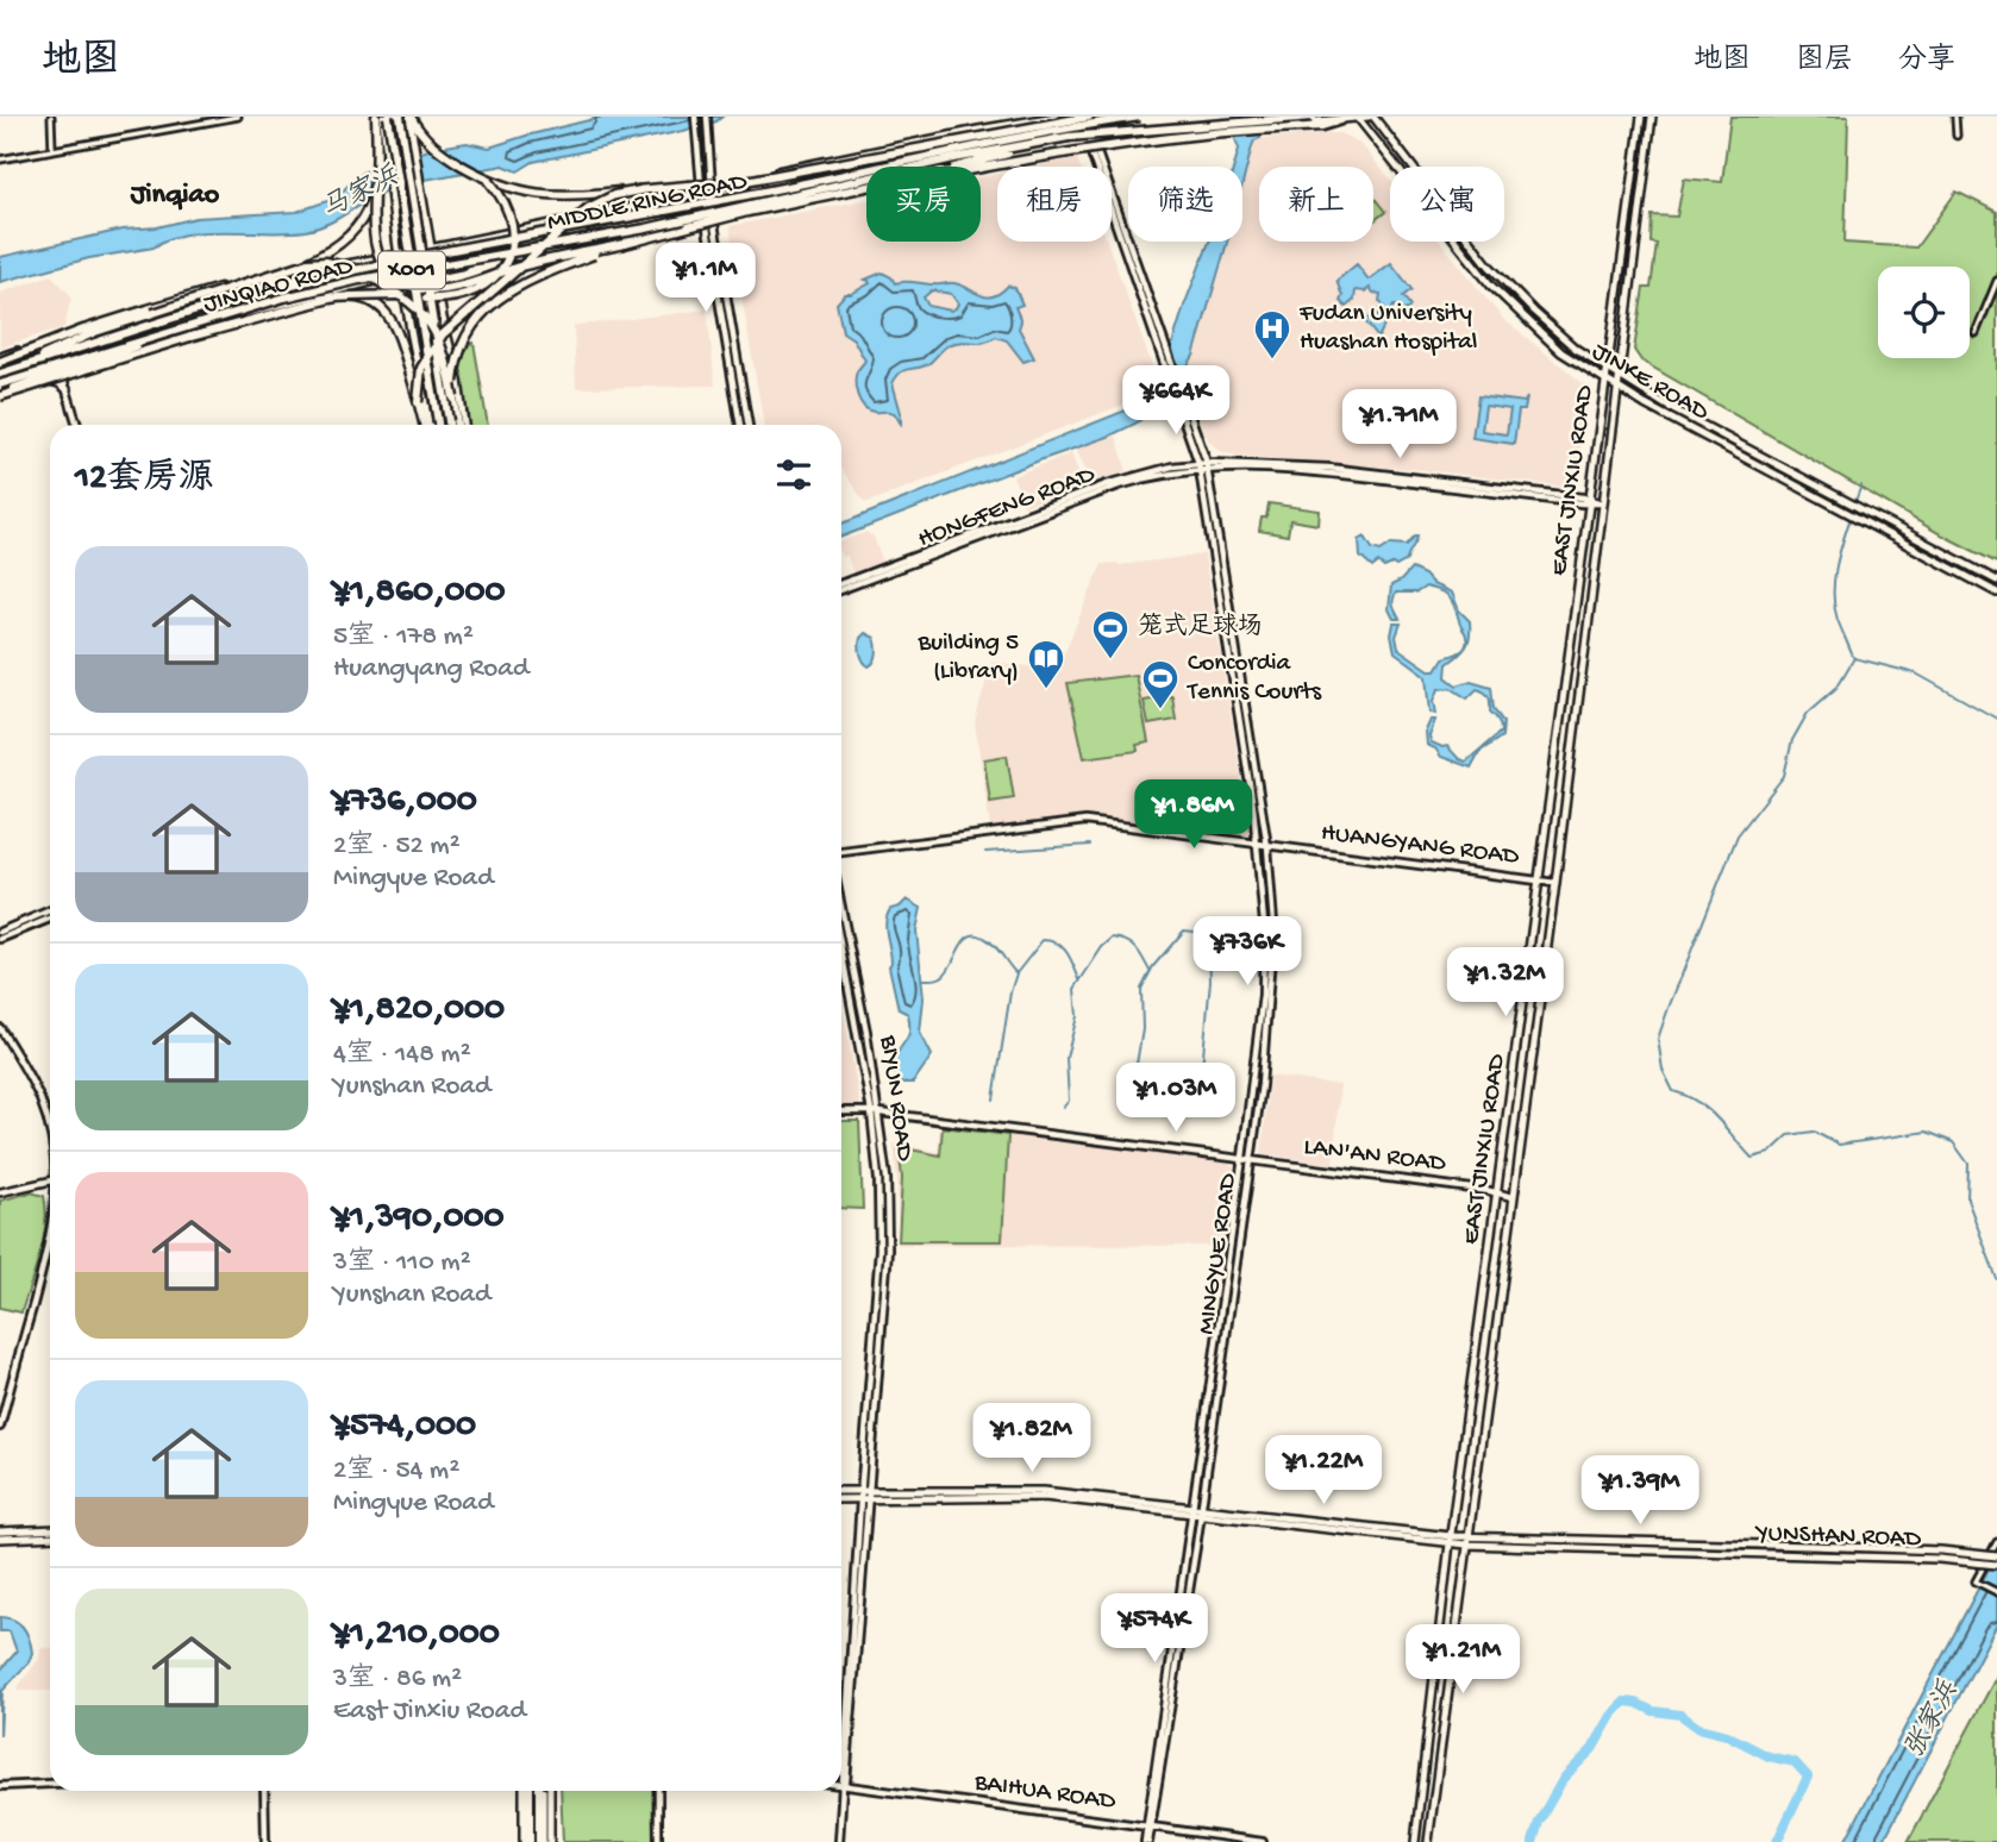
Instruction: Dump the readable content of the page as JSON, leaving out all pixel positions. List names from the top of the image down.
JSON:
{
  "streets": {
    "highway": ["MIDDLE RING ROAD", "X001"],
    "main road": [
      "JINQIAO ROAD",
      "JINKE ROAD",
      "EAST JINXIU ROAD",
      "YUNSHAN ROAD"
    ],
    "street": [
      "HONGFENG ROAD",
      "HUANGYANG ROAD",
      "BIYUN ROAD",
      "LAN'AN ROAD",
      "MINGYUE ROAD",
      "BAIHUA ROAD"
    ]
  },
  "crossings": [
    ["MIDDLE RING ROAD", "JINQIAO ROAD"],
    ["X001", "JINQIAO ROAD"],
    ["JINQIAO ROAD", "MINGYUE ROAD"],
    ["JINKE ROAD", "EAST JINXIU ROAD"],
    ["EAST JINXIU ROAD", "HONGFENG ROAD"],
    ["EAST JINXIU ROAD", "HUANGYANG ROAD"],
    ["EAST JINXIU ROAD", "LAN'AN ROAD"],
    ["EAST JINXIU ROAD", "YUNSHAN ROAD"],
    ["HONGFENG ROAD", "MINGYUE ROAD"],
    ["HUANGYANG ROAD", "MINGYUE ROAD"],
    ["BIYUN ROAD", "LAN'AN ROAD"],
    ["BIYUN ROAD", "YUNSHAN ROAD"],
    ["BIYUN ROAD", "BAIHUA ROAD"],
    ["LAN'AN ROAD", "MINGYUE ROAD"],
    ["MINGYUE ROAD", "YUNSHAN ROAD"],
    ["MINGYUE ROAD", "BAIHUA ROAD"]
  ],
  "districts": ["Jinqiao"],
  "water": ["马家浜", "张家浜"],
  "places": {
    "hospital": ["Fudan University Huashan Hospital"],
    "sports": ["笼式足球场", "Concordia Tennis Courts"],
    "library": ["Building 5 (Library)"]
  },
  "page": {
    "header": "地图",
    "nav": ["地图", "图层", "分享"],
    "chip": [
      "买房",
      "租房",
      "筛选",
      "新上",
      "公寓"
    ],
    "price": [
      "¥1.1M",
      "¥664K",
      "¥1.71M",
      "¥1.86M",
      "¥736K",
      "¥1.32M",
      "¥1.03M",
      "¥1.82M",
      "¥1.22M",
      "¥1.39M",
      "¥574K",
      "¥1.21M"
    ],
    "heading": "12套房源",
    "list": [
      {
        "name": "¥1,860,000",
        "note": "5室 · 178 m² · Huangyang Road"
      },
      {
        "name": "¥736,000",
        "note": "2室 · 52 m² · Mingyue Road"
      },
      {
        "name": "¥1,820,000",
        "note": "4室 · 148 m² · Yunshan Road"
      },
      {
        "name": "¥1,390,000",
        "note": "3室 · 110 m² · Yunshan Road"
      },
      {
        "name": "¥574,000",
        "note": "2室 · 54 m² · Mingyue Road"
      },
      {
        "name": "¥1,210,000",
        "note": "3室 · 86 m² · East Jinxiu Road"
      }
    ]
  }
}
